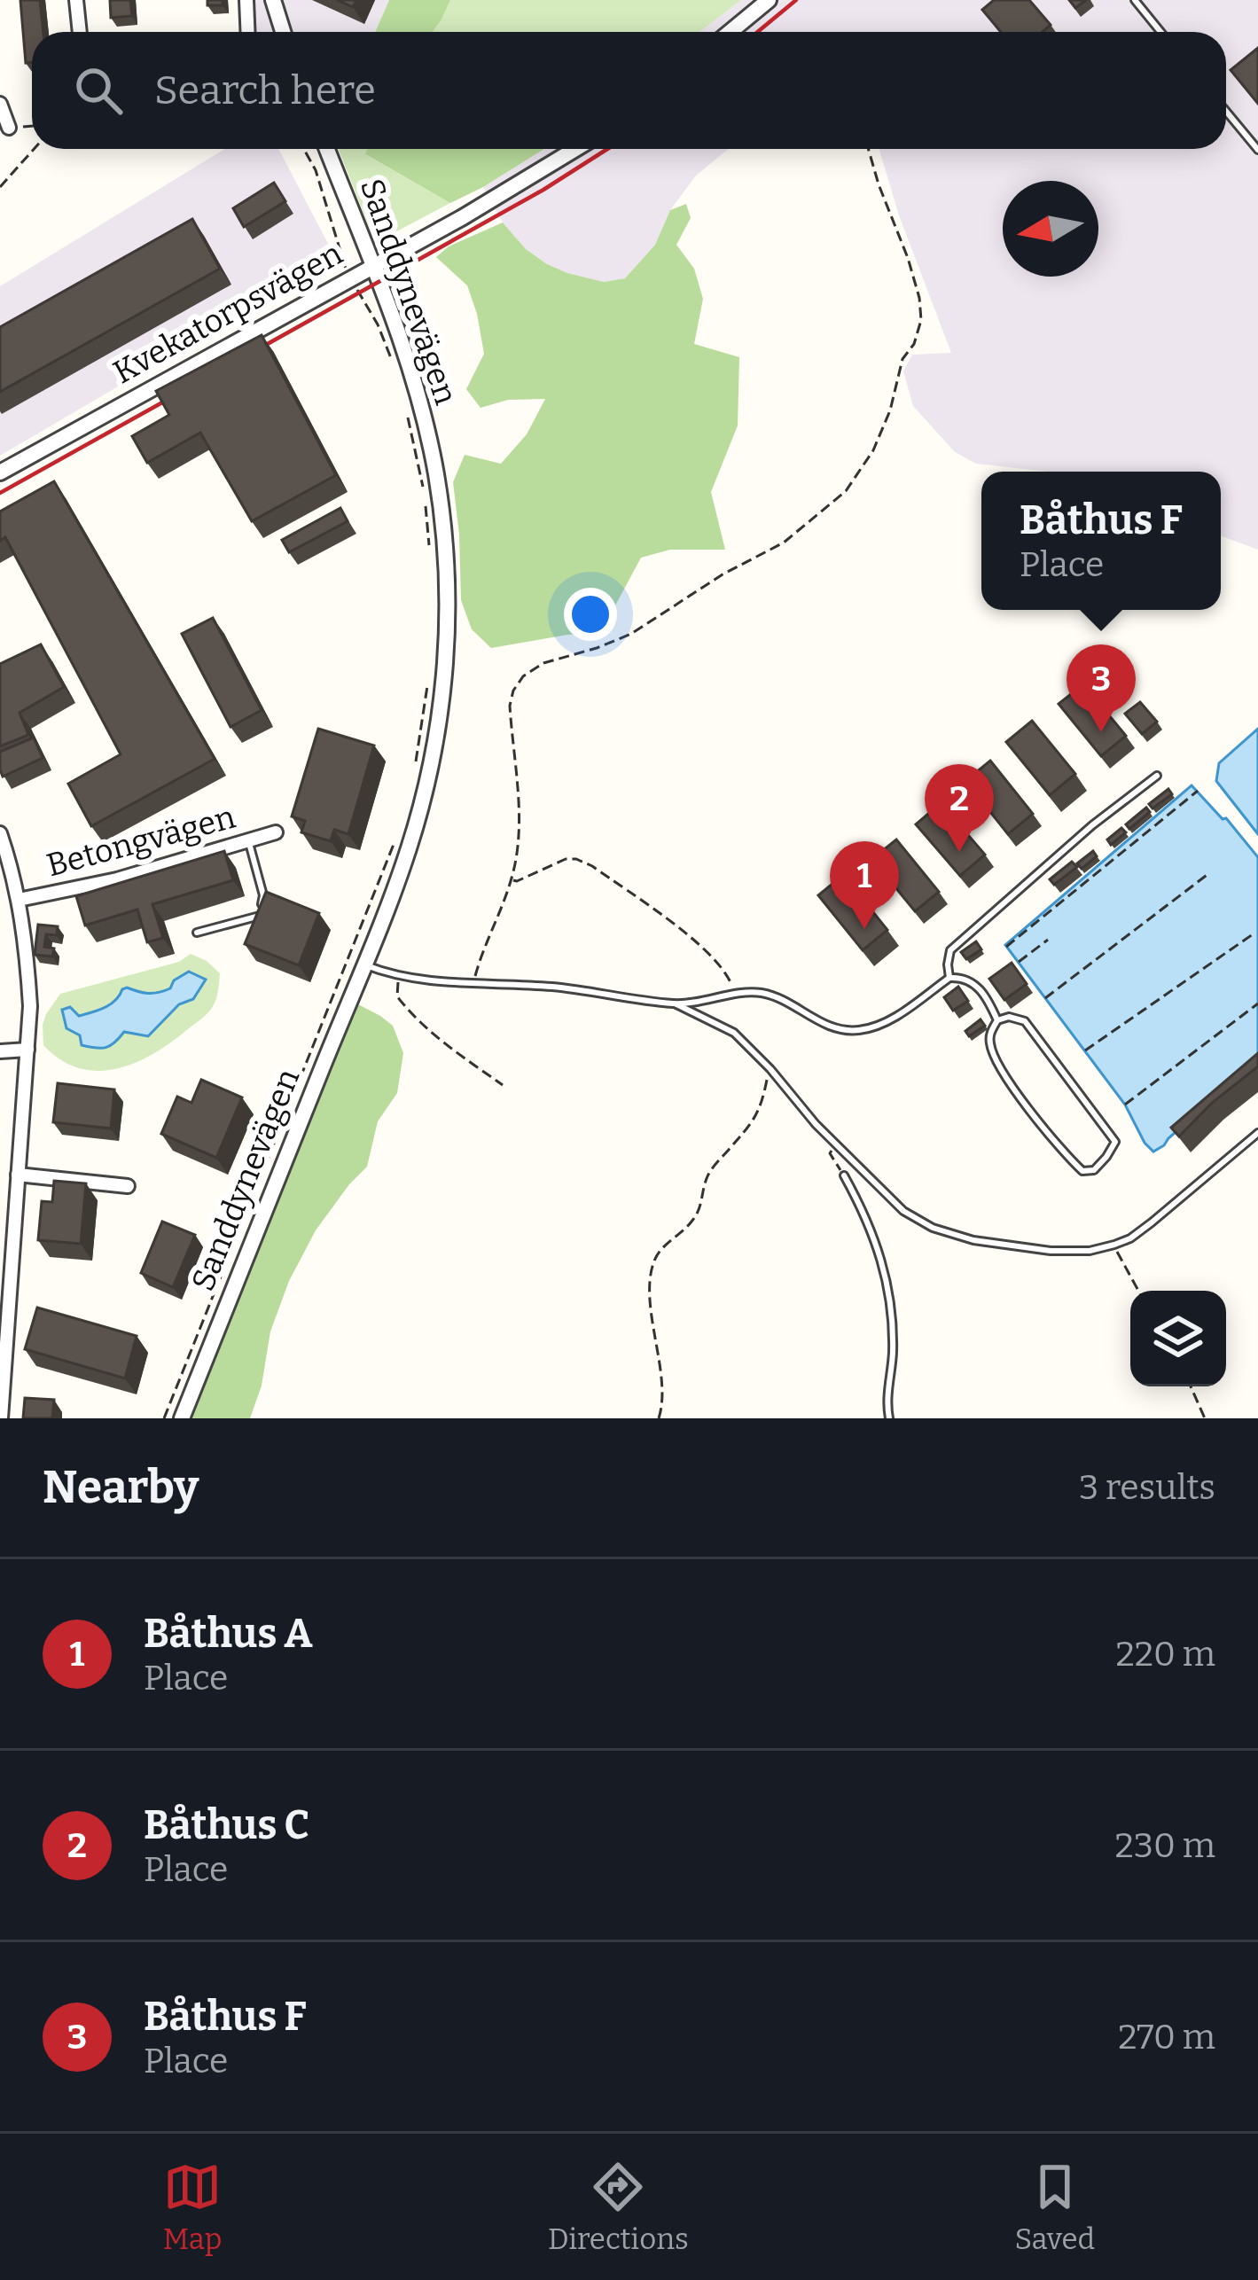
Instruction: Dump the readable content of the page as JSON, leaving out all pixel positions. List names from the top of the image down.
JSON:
{
  "streets": {
    "street": ["Sanddynevägen", "Kvekatorpsvägen", "Betongvägen"]
  },
  "crossings": [
    ["Sanddynevägen", "Kvekatorpsvägen"]
  ],
  "north": "left",
  "page": {
    "search": "Search here",
    "popup": ["Båthus F", "Place"],
    "pins": ["3", "2", "1"],
    "heading": ["Nearby", "3 results"],
    "list": [
      {
        "mark": "1",
        "name": "Båthus A",
        "note": "Place",
        "value": "220 m"
      },
      {
        "mark": "2",
        "name": "Båthus C",
        "note": "Place",
        "value": "230 m"
      },
      {
        "mark": "3",
        "name": "Båthus F",
        "note": "Place",
        "value": "270 m"
      }
    ],
    "nav": ["Map", "Directions", "Saved"]
  }
}
